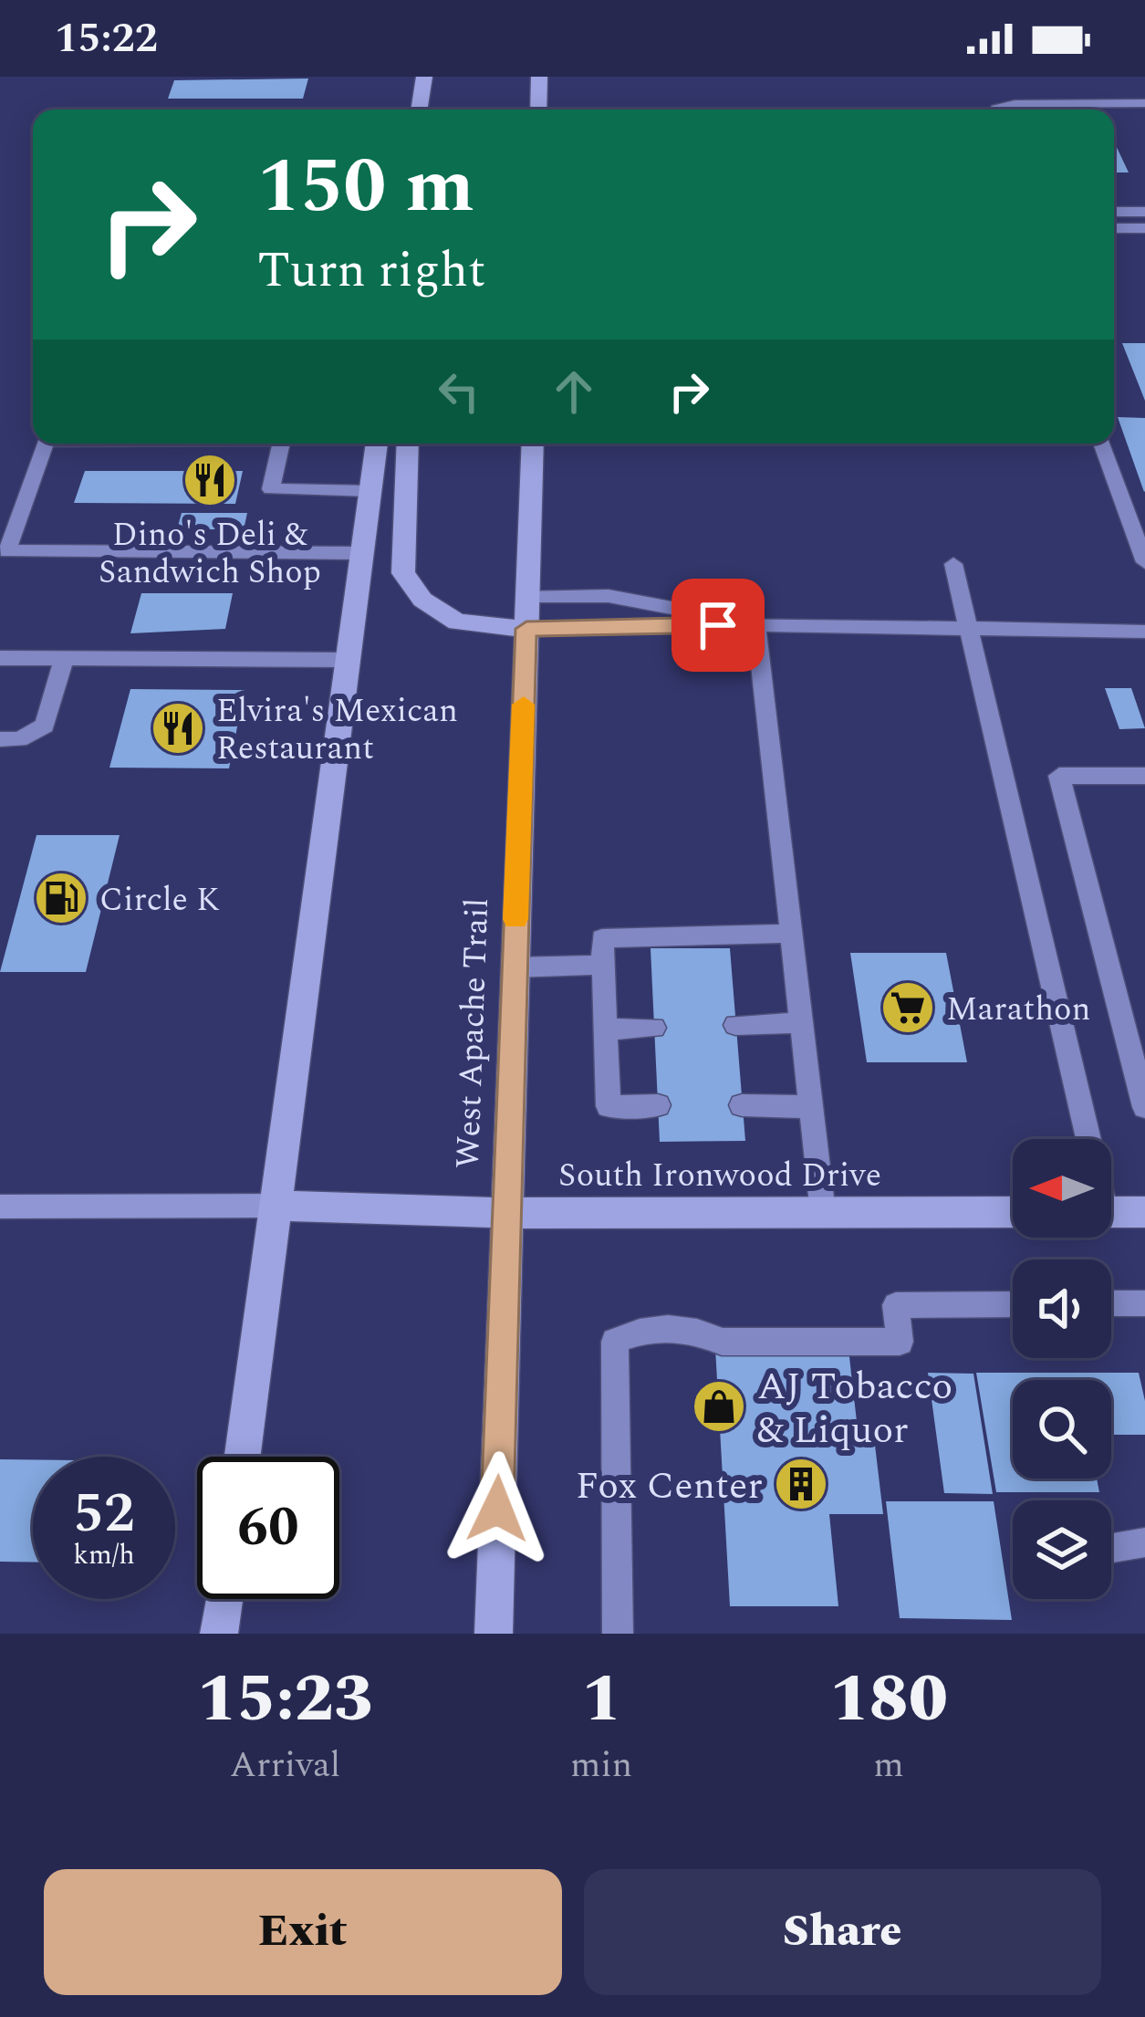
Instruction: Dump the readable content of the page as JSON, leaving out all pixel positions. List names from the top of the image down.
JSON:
{
  "streets": {
    "main road": ["West Apache Trail", "South Ironwood Drive"]
  },
  "crossings": [
    ["West Apache Trail", "South Ironwood Drive"]
  ],
  "places": {
    "restaurant": ["Dino's Deli & Sandwich Shop", "Elvira's Mexican Restaurant"],
    "fuel station": ["Circle K"],
    "supermarket": ["Marathon"],
    "shop": ["AJ Tobacco & Liquor"],
    "building": ["Fox Center"]
  },
  "north": "left",
  "page": {
    "status": "15:22",
    "turn": ["150 m", "Turn right"],
    "speed": "52 km/h",
    "limit": "60",
    "eta": [
      "15:23",
      "Arrival",
      "1",
      "min",
      "180",
      "m"
    ],
    "buttons": ["Exit", "Share"]
  }
}
